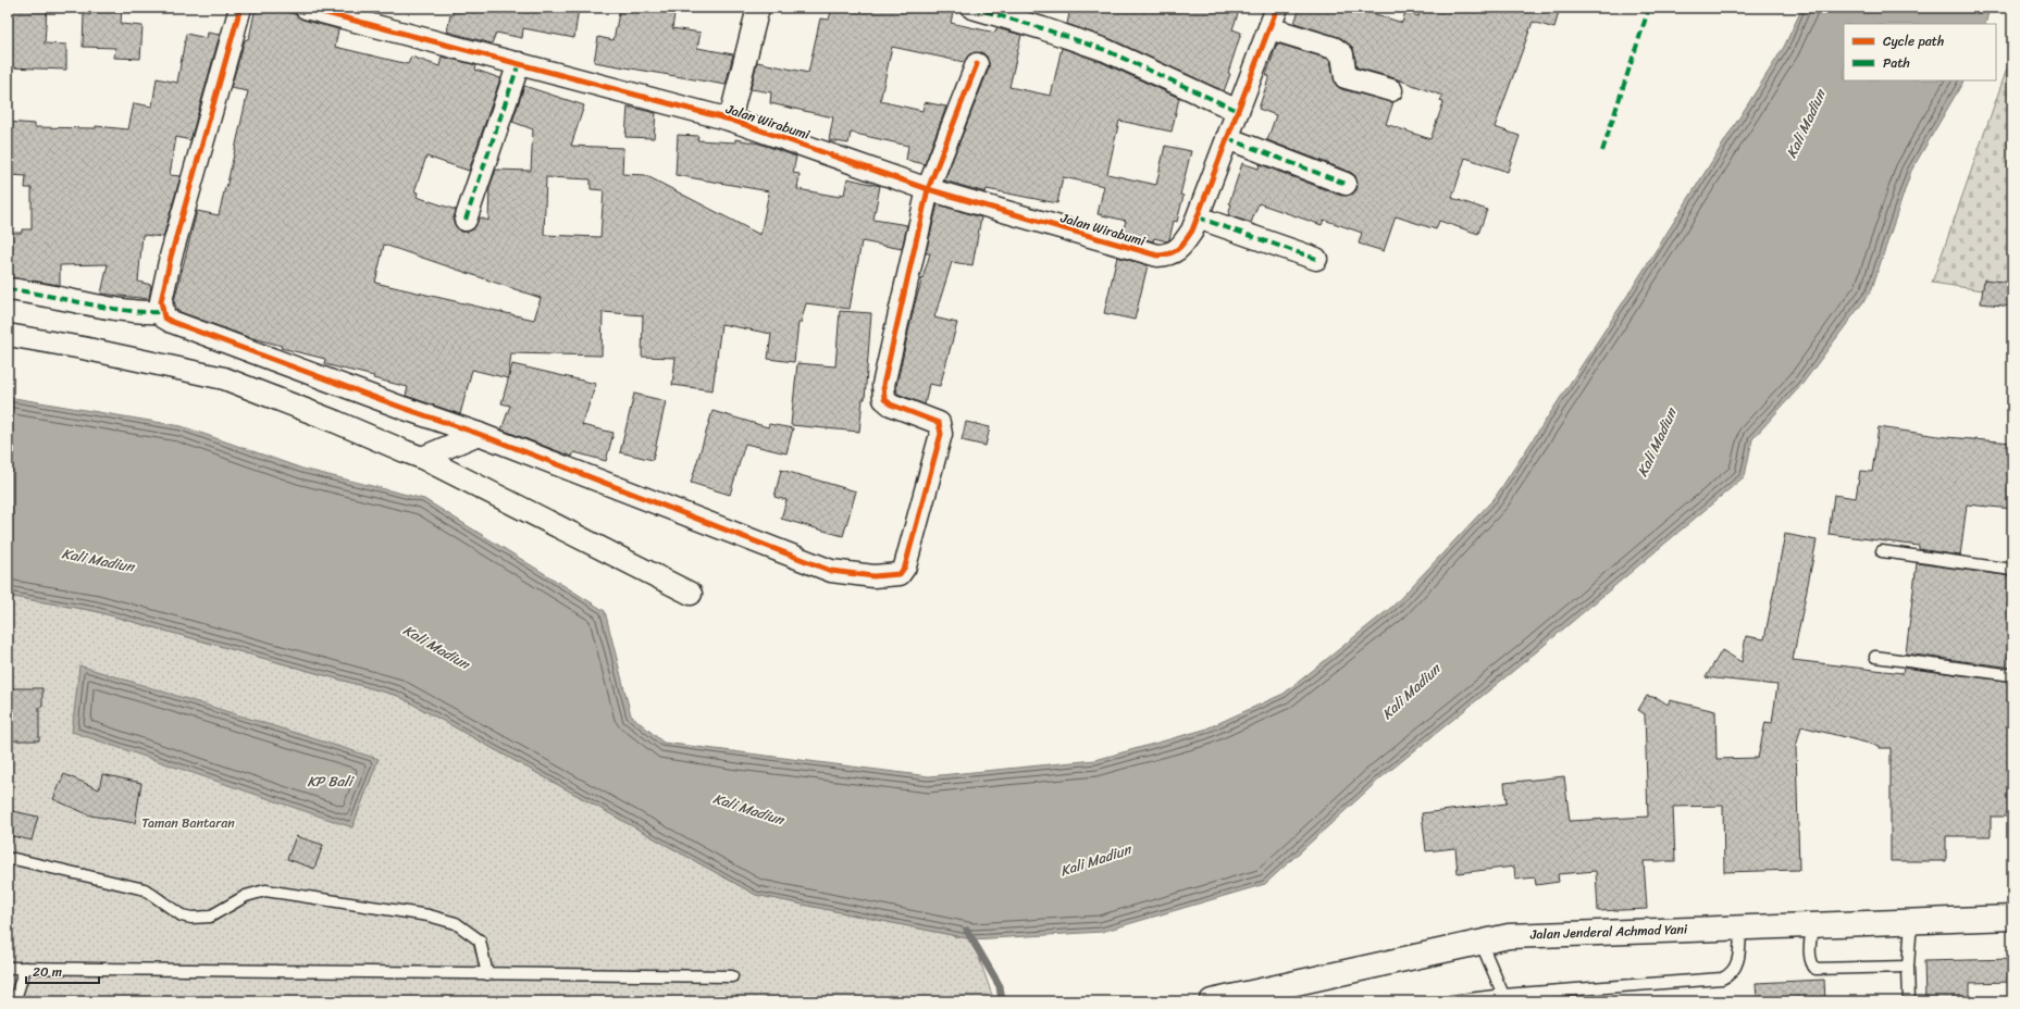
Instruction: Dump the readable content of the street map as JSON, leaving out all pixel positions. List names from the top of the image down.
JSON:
{
  "streets": {
    "highway": ["Jalan Jenderal Achmad Yani"],
    "street": ["Jalan Wirabumi"]
  },
  "water": ["Kali Madiun", "KP Bali"],
  "parks": ["Taman Bantaran"],
  "legend": ["Cycle path", "Path"],
  "scale_bar": "20 m"
}
